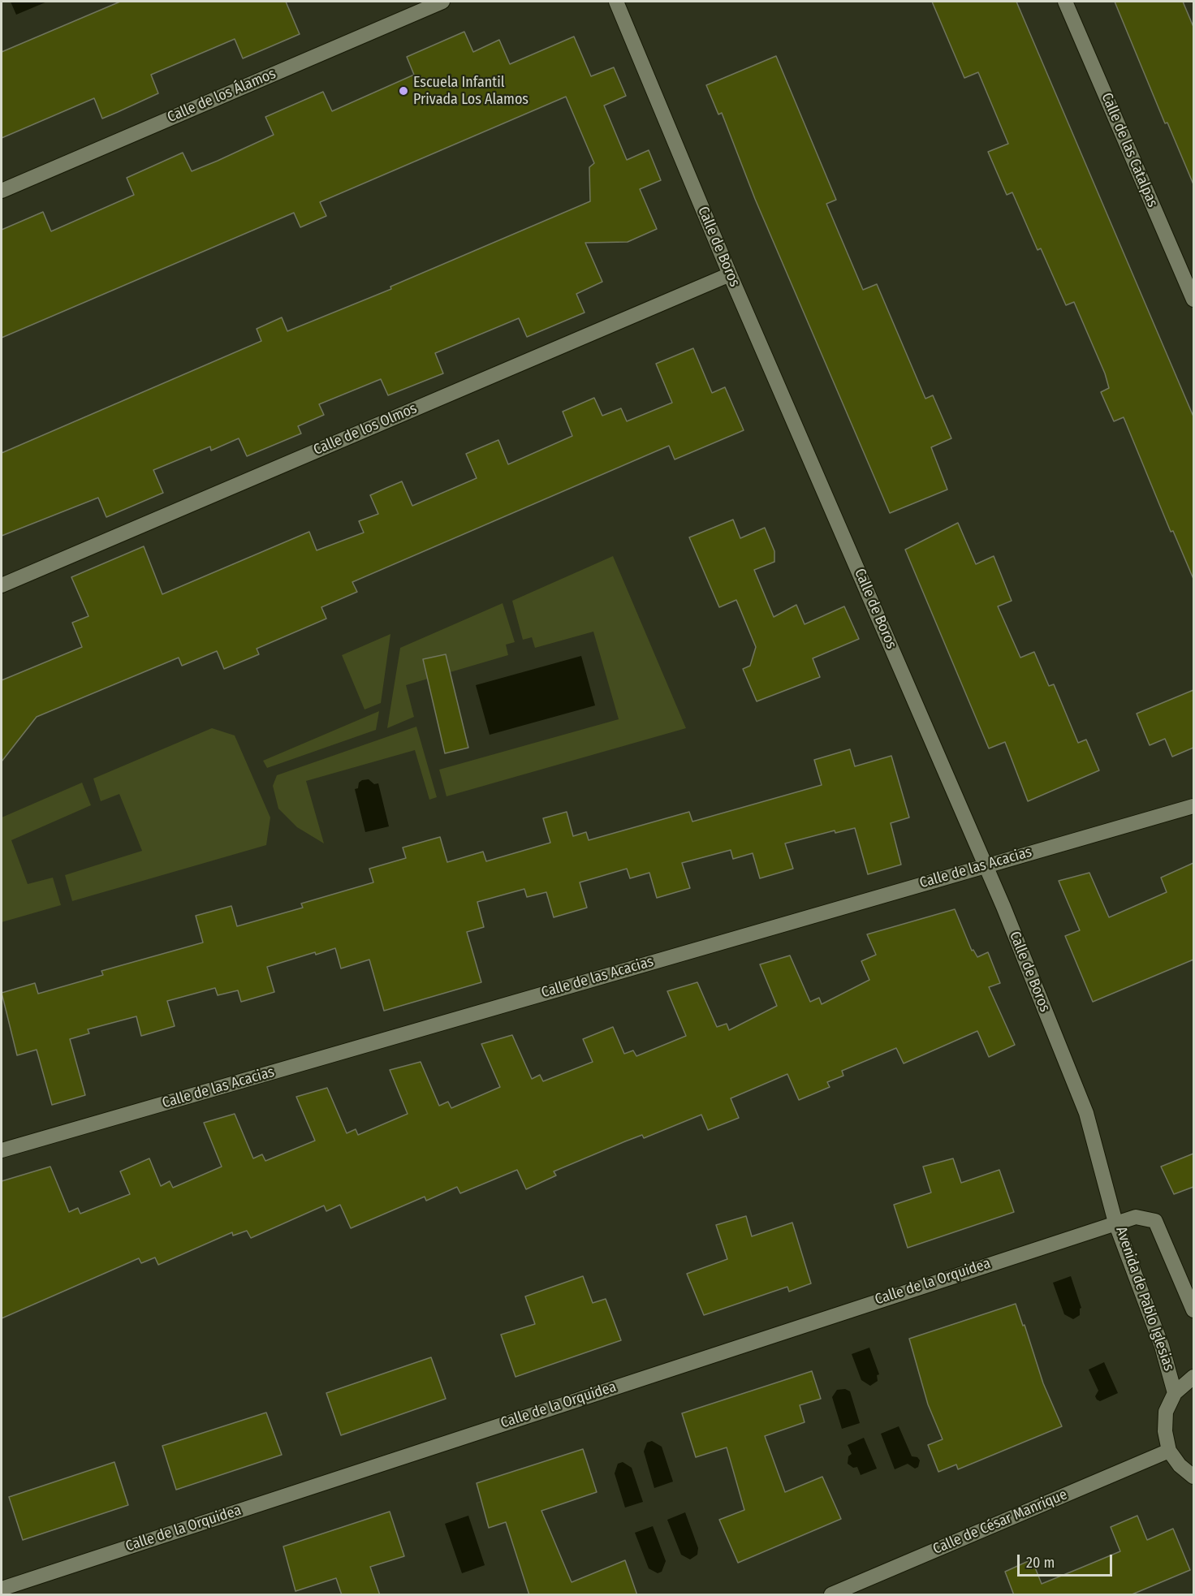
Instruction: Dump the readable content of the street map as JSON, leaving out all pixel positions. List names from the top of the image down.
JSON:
{
  "streets": {
    "street": [
      "Calle de los Álamos",
      "Calle de las Catalpas",
      "Calle de Boros",
      "Calle de los Olmos",
      "Calle de las Acacias",
      "Calle de la Orquidea",
      "Avenida de Pablo Iglesias",
      "Calle de César Manrique"
    ]
  },
  "crossings": [
    ["Calle de Boros", "Calle de los Olmos"],
    ["Calle de Boros", "Calle de las Acacias"],
    ["Calle de Boros", "Calle de la Orquidea"],
    ["Calle de Boros", "Avenida de Pablo Iglesias"],
    ["Calle de la Orquidea", "Avenida de Pablo Iglesias"]
  ],
  "places": ["Escuela Infantil Privada Los Alamos"],
  "scale_bar": "20 m"
}
